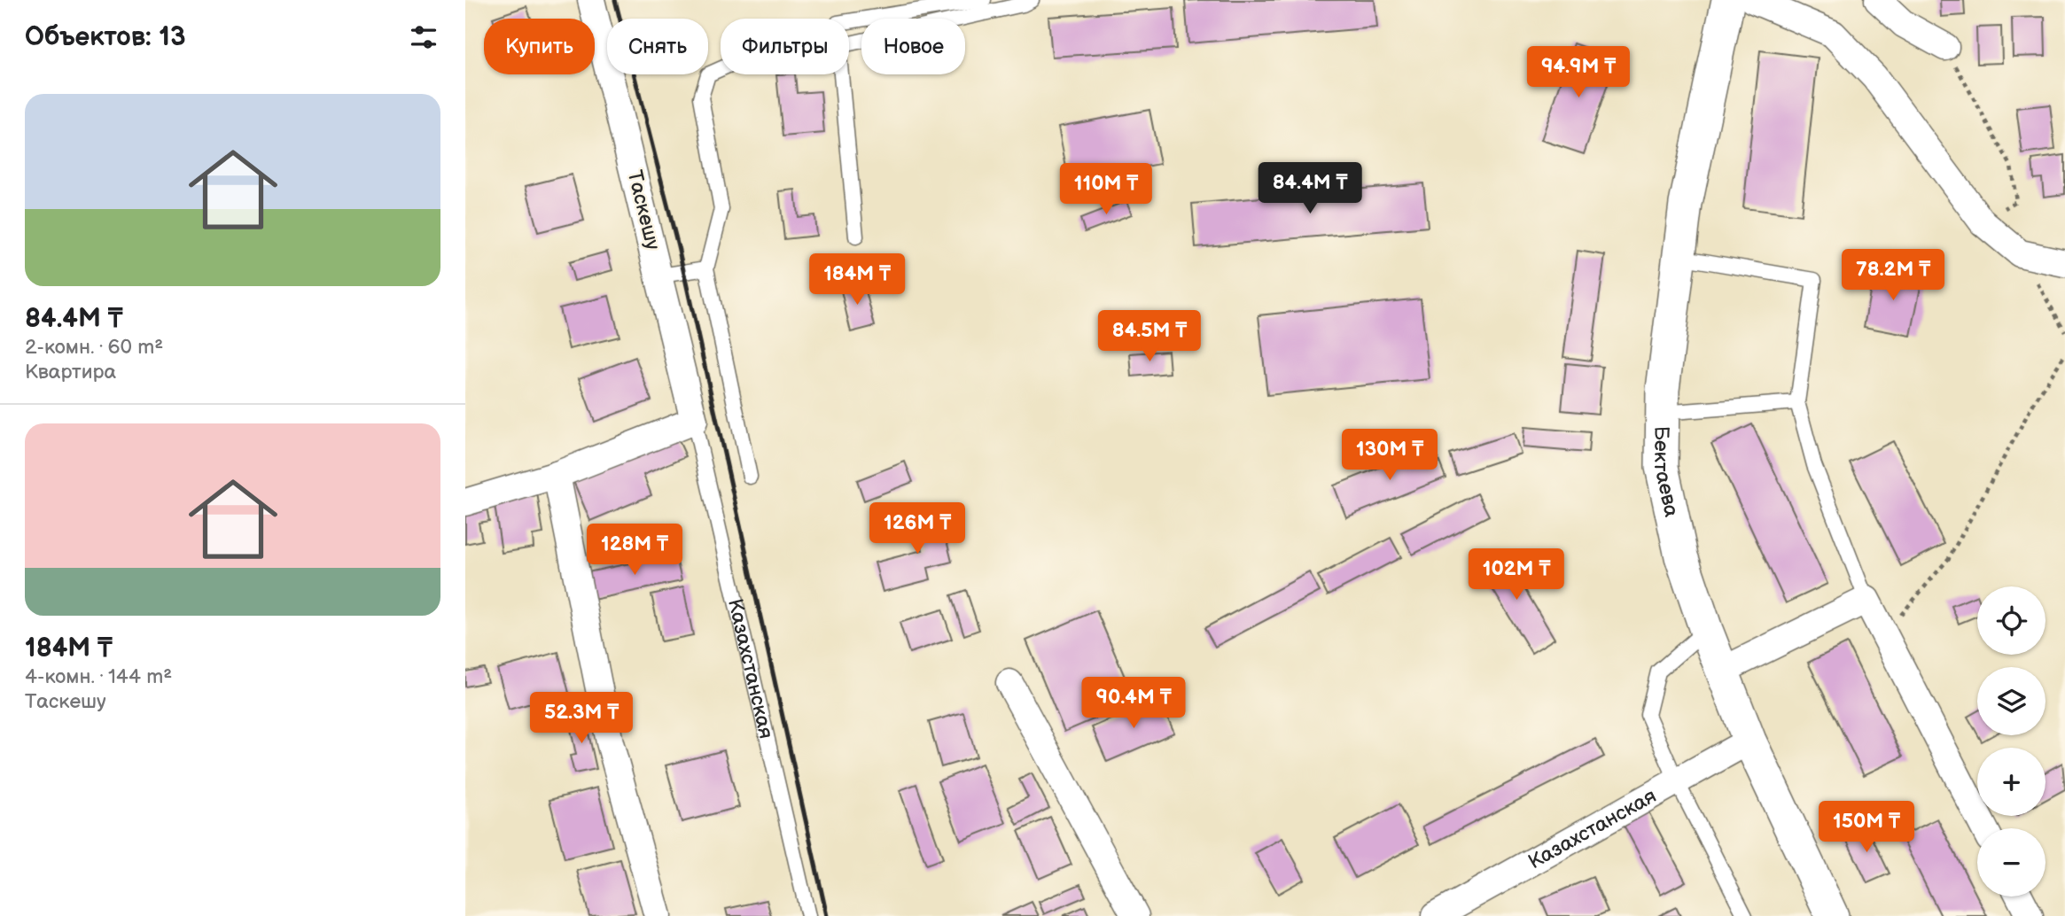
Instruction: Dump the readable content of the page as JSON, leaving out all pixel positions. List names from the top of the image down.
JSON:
{
  "streets": {
    "street": ["Таскешу", "Бектаева", "Казахстанская"]
  },
  "crossings": [
    ["Таскешу", "Казахстанская"],
    ["Бектаева", "Казахстанская"]
  ],
  "page": {
    "heading": "Объектов: 13",
    "chip": [
      "Купить",
      "Снять",
      "Фильтры",
      "Новое"
    ],
    "price": [
      "94.9M ₸",
      "84.4M ₸",
      "110M ₸",
      "78.2M ₸",
      "184M ₸",
      "84.5M ₸",
      "130M ₸",
      "126M ₸",
      "128M ₸",
      "102M ₸",
      "90.4M ₸",
      "52.3M ₸",
      "150M ₸"
    ],
    "list": [
      {
        "name": "84.4M ₸",
        "note": "2-комн. · 60 m² · Квартира"
      },
      {
        "name": "184M ₸",
        "note": "4-комн. · 144 m² · Таскешу"
      }
    ],
    "map_buttons": ["+", "−"]
  }
}
